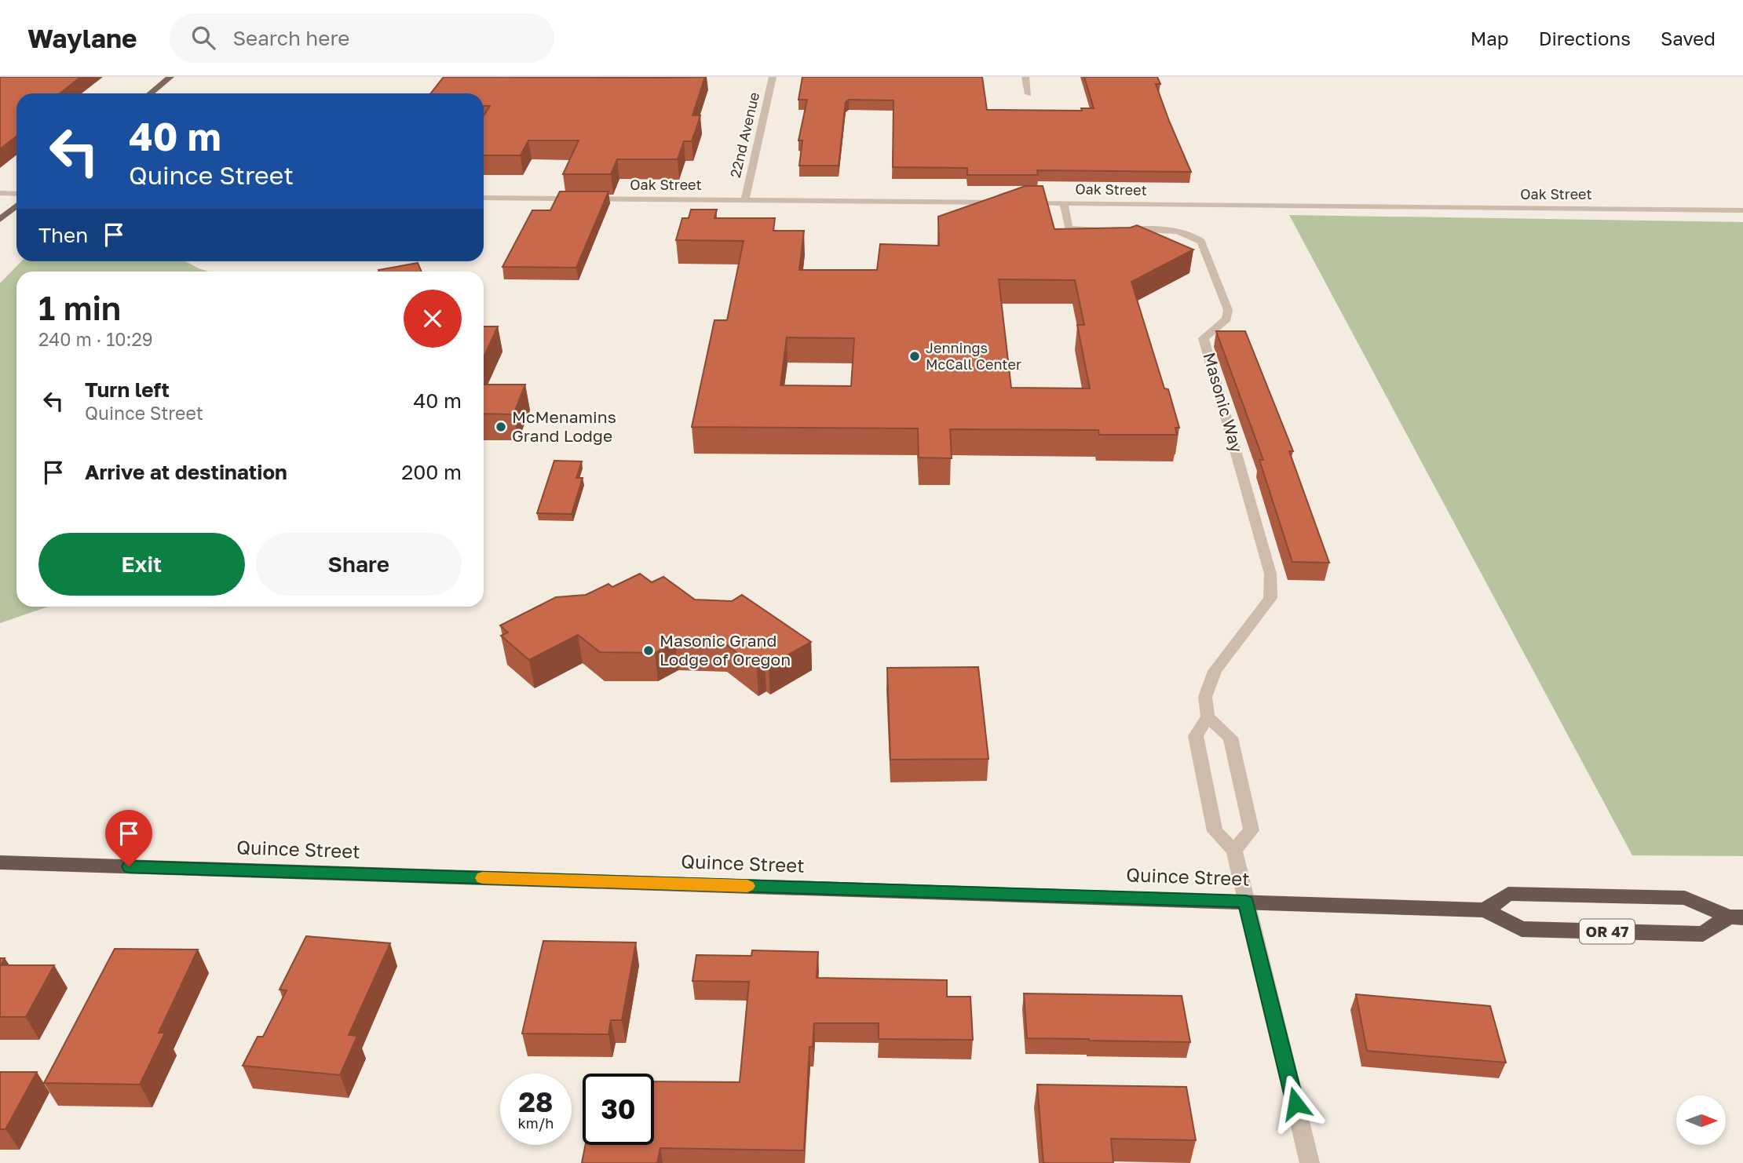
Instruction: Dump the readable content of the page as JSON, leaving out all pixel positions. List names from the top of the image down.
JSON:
{
  "streets": {
    "highway": ["Quince Street", "OR 47"],
    "street": ["22nd Avenue", "Oak Street", "Masonic Way"]
  },
  "crossings": [
    ["22nd Avenue", "Oak Street"],
    ["Oak Street", "Masonic Way"]
  ],
  "places": ["Jennings McCall Center", "McMenamins Grand Lodge", "Masonic Grand Lodge of Oregon"],
  "north": "right",
  "page": {
    "header": "Waylane",
    "search": "Search here",
    "nav": ["Map", "Directions", "Saved"],
    "turn": ["40 m", "Quince Street"],
    "then": "Then",
    "heading": ["1 min", "240 m · 10:29"],
    "list": [
      {
        "name": "Turn left",
        "note": "Quince Street",
        "value": "40 m"
      },
      {
        "name": "Arrive at destination",
        "value": "200 m"
      }
    ],
    "buttons": ["Exit", "Share"],
    "speed": "28 km/h",
    "limit": "30"
  }
}
